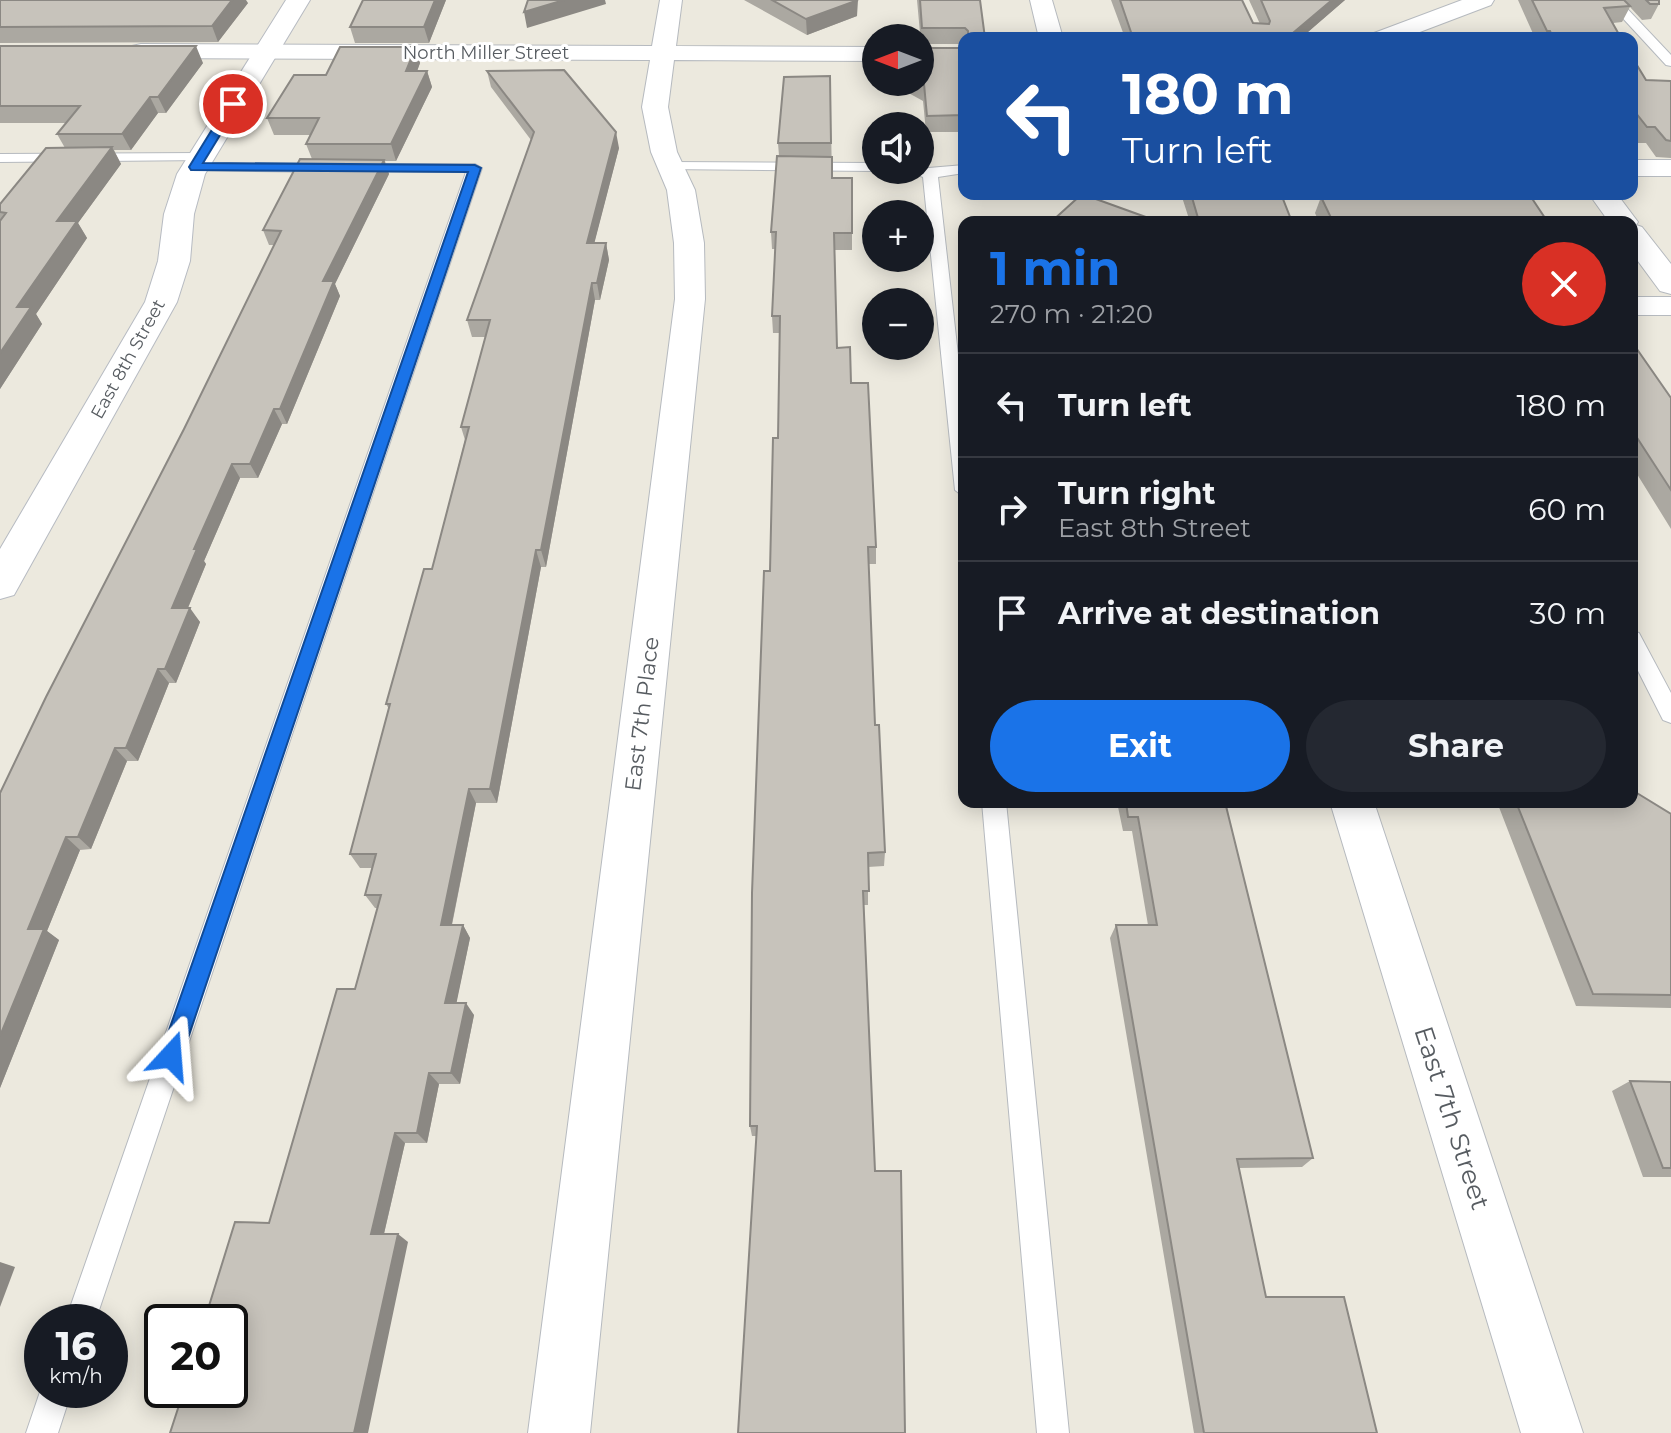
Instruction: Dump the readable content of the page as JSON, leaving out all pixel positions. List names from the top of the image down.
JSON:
{
  "streets": {
    "street": [
      "North Miller Street",
      "East 8th Street",
      "East 7th Place",
      "East 7th Street"
    ]
  },
  "crossings": [
    ["North Miller Street", "East 8th Street"],
    ["North Miller Street", "East 7th Place"]
  ],
  "north": "left",
  "page": {
    "map_buttons": ["+", "−"],
    "turn": ["180 m", "Turn left"],
    "heading": ["1 min", "270 m · 21:20"],
    "list": [
      {
        "name": "Turn left",
        "value": "180 m"
      },
      {
        "name": "Turn right",
        "note": "East 8th Street",
        "value": "60 m"
      },
      {
        "name": "Arrive at destination",
        "value": "30 m"
      }
    ],
    "buttons": ["Exit", "Share"],
    "speed": "16 km/h",
    "limit": "20"
  }
}
